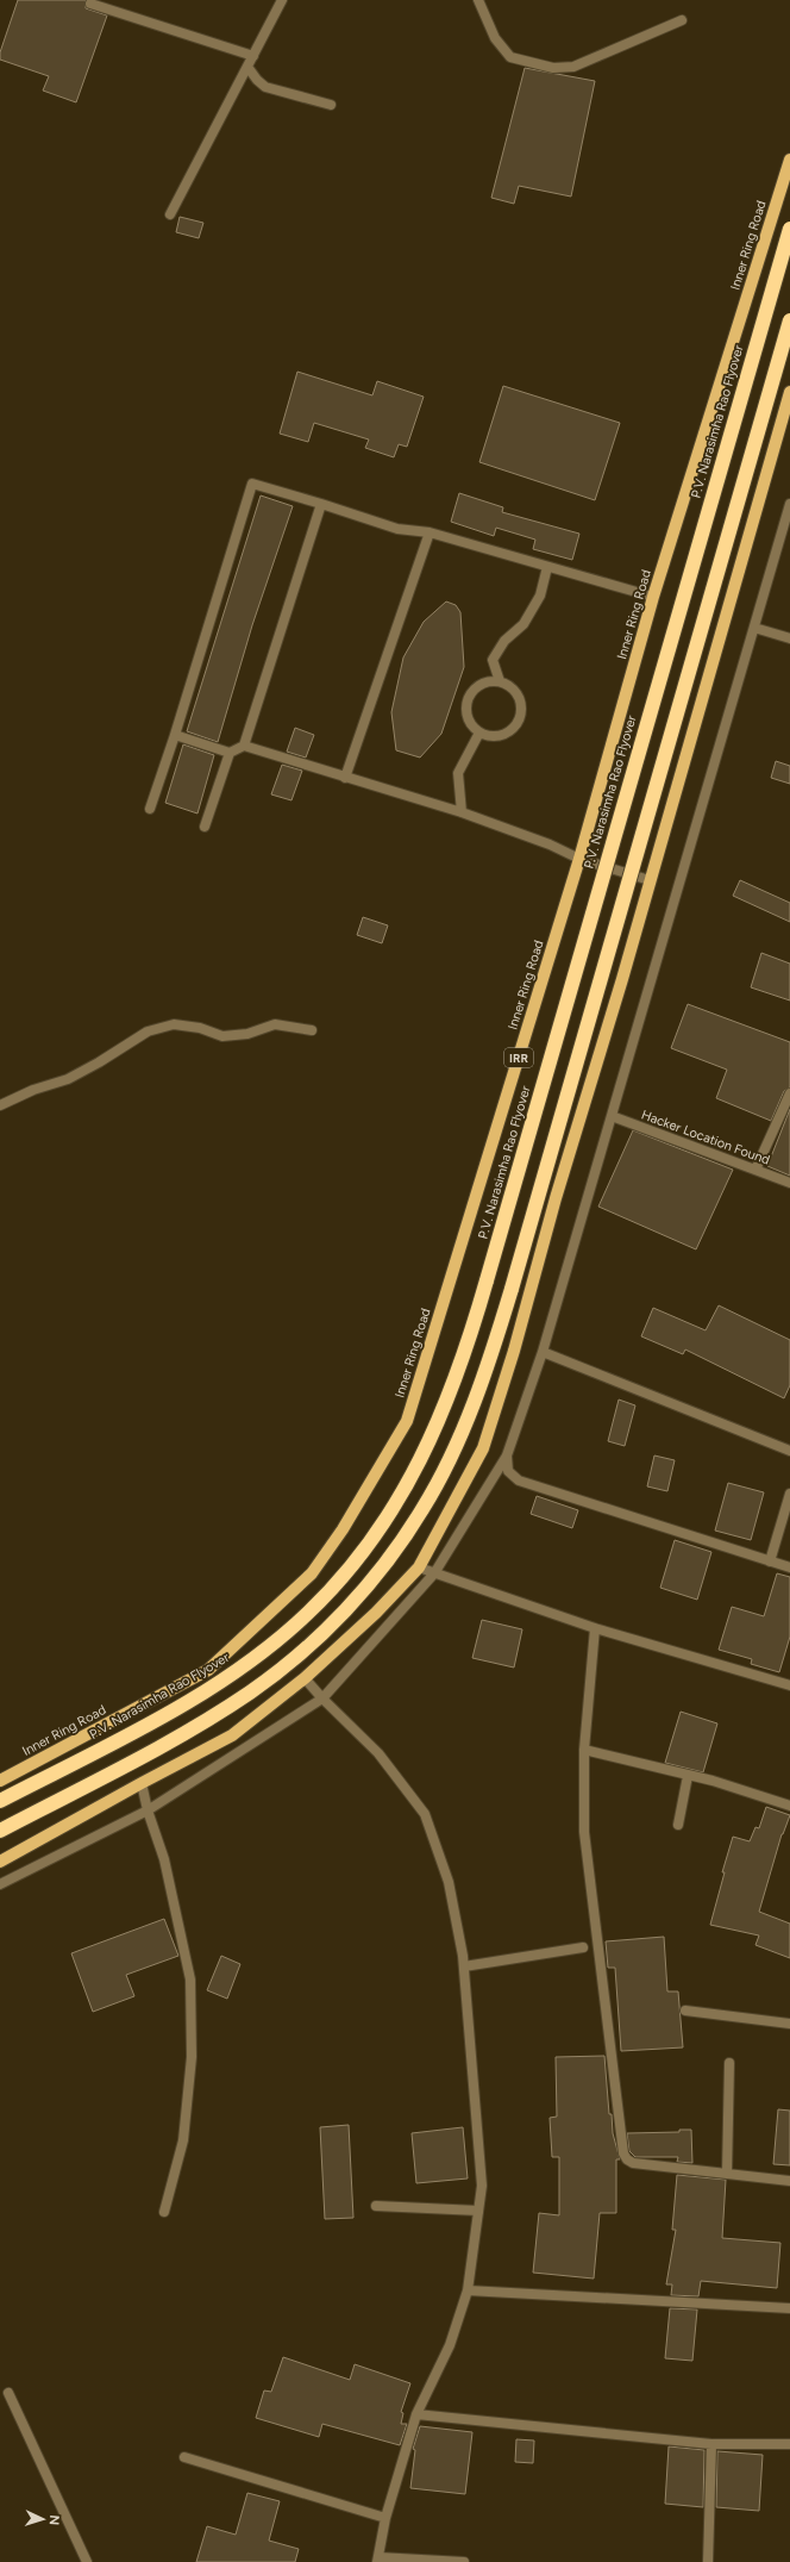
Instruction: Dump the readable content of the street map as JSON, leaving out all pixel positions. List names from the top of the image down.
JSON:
{
  "streets": {
    "highway": ["P.V. Narasimha Rao Flyover"],
    "main road": ["Inner Ring Road", "IRR"],
    "street": ["Hacker Location Found"]
  },
  "north": "right"
}
